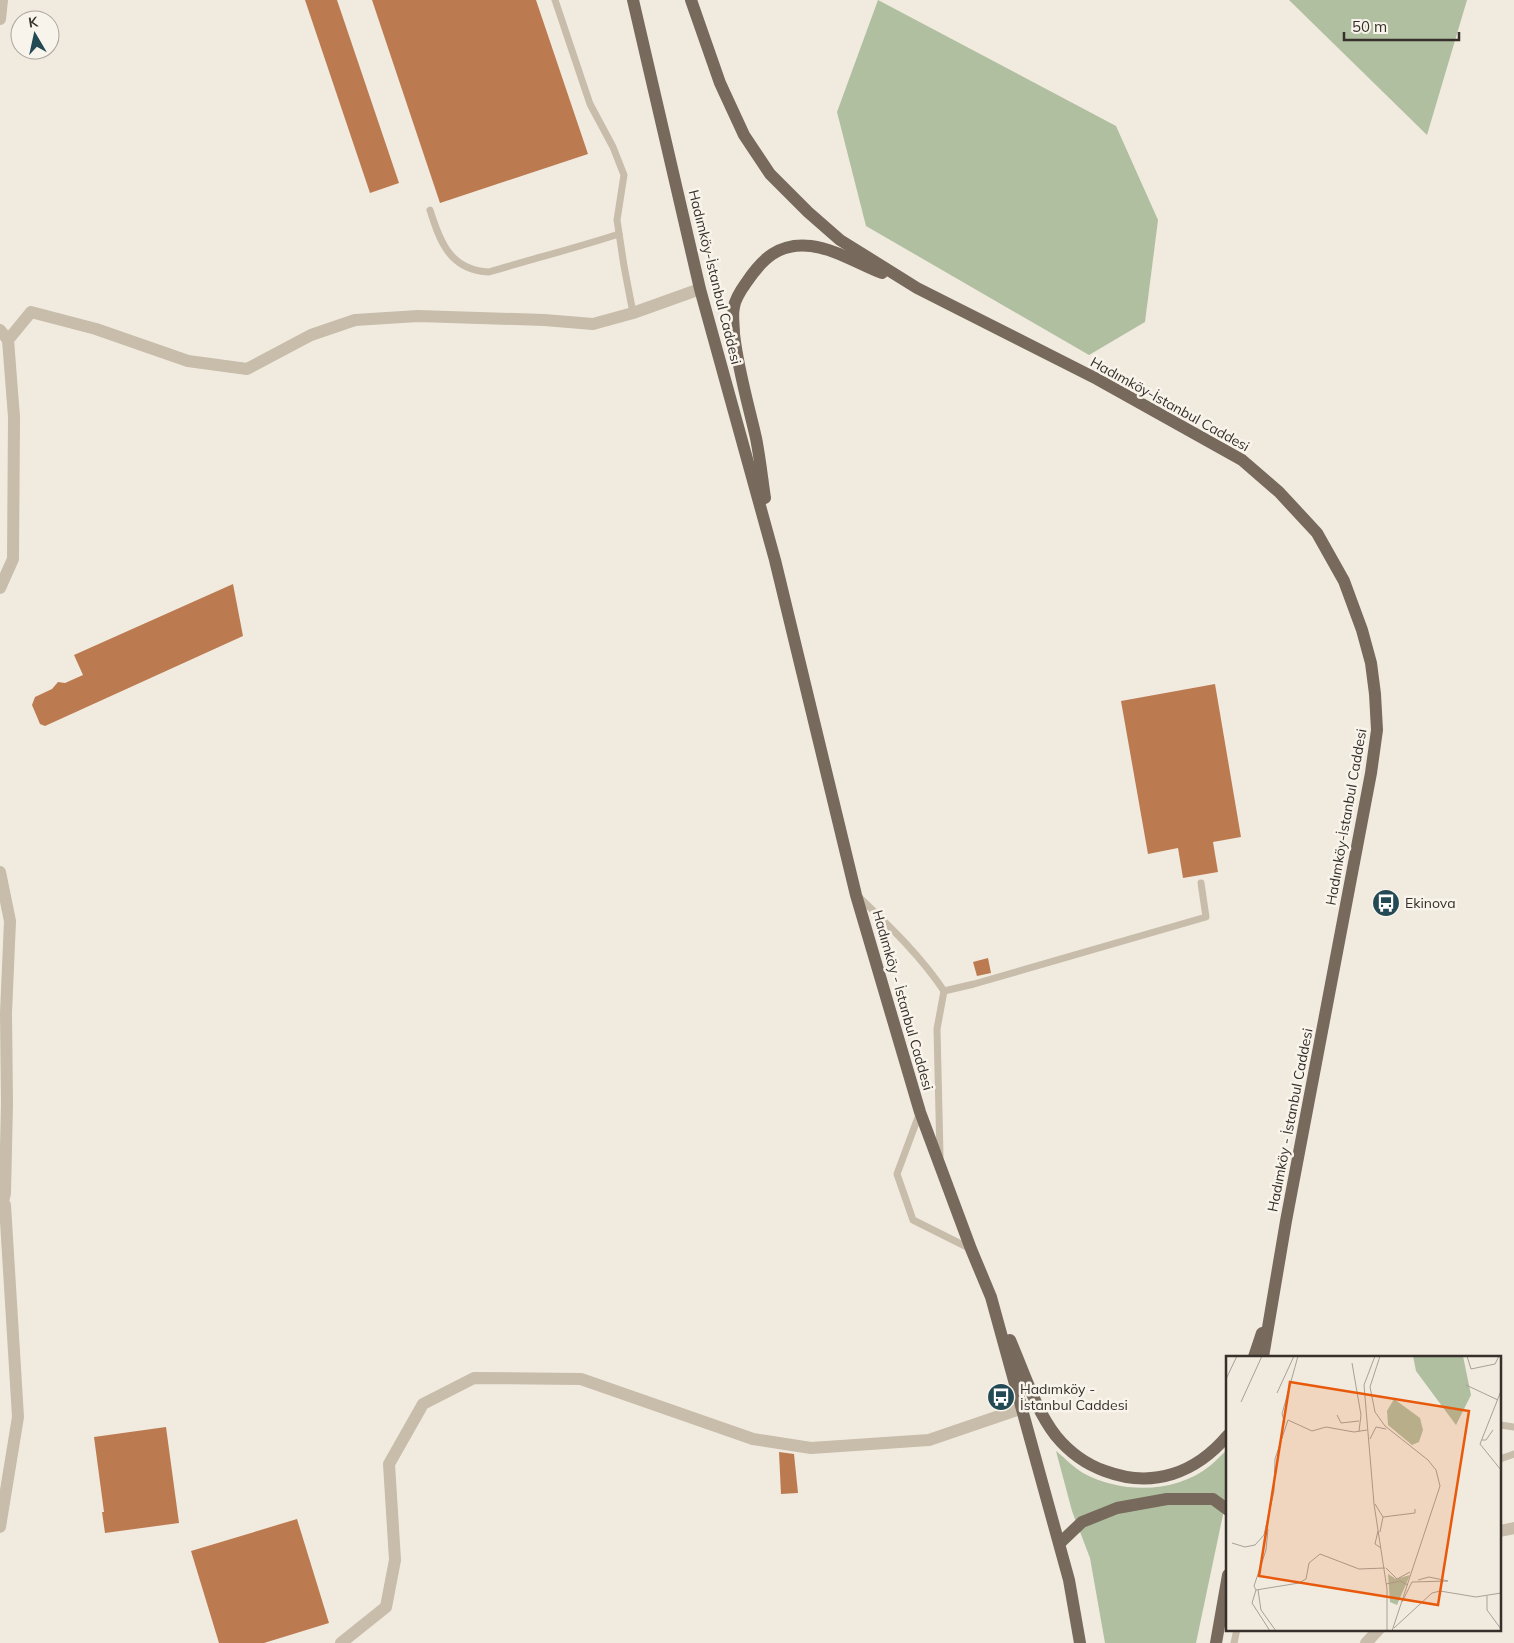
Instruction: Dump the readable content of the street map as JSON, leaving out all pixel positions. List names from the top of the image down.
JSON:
{
  "streets": {
    "main road": ["Hadımköy-İstanbul Caddesi", "Hadımköy - İstanbul Caddesi"]
  },
  "crossings": [
    ["Hadımköy-İstanbul Caddesi", "Hadımköy - İstanbul Caddesi"]
  ],
  "places": {
    "bus stop": ["Ekinova", "Hadımköy - İstanbul Caddesi"]
  },
  "scale_bar": "50 m",
  "north": "top"
}
